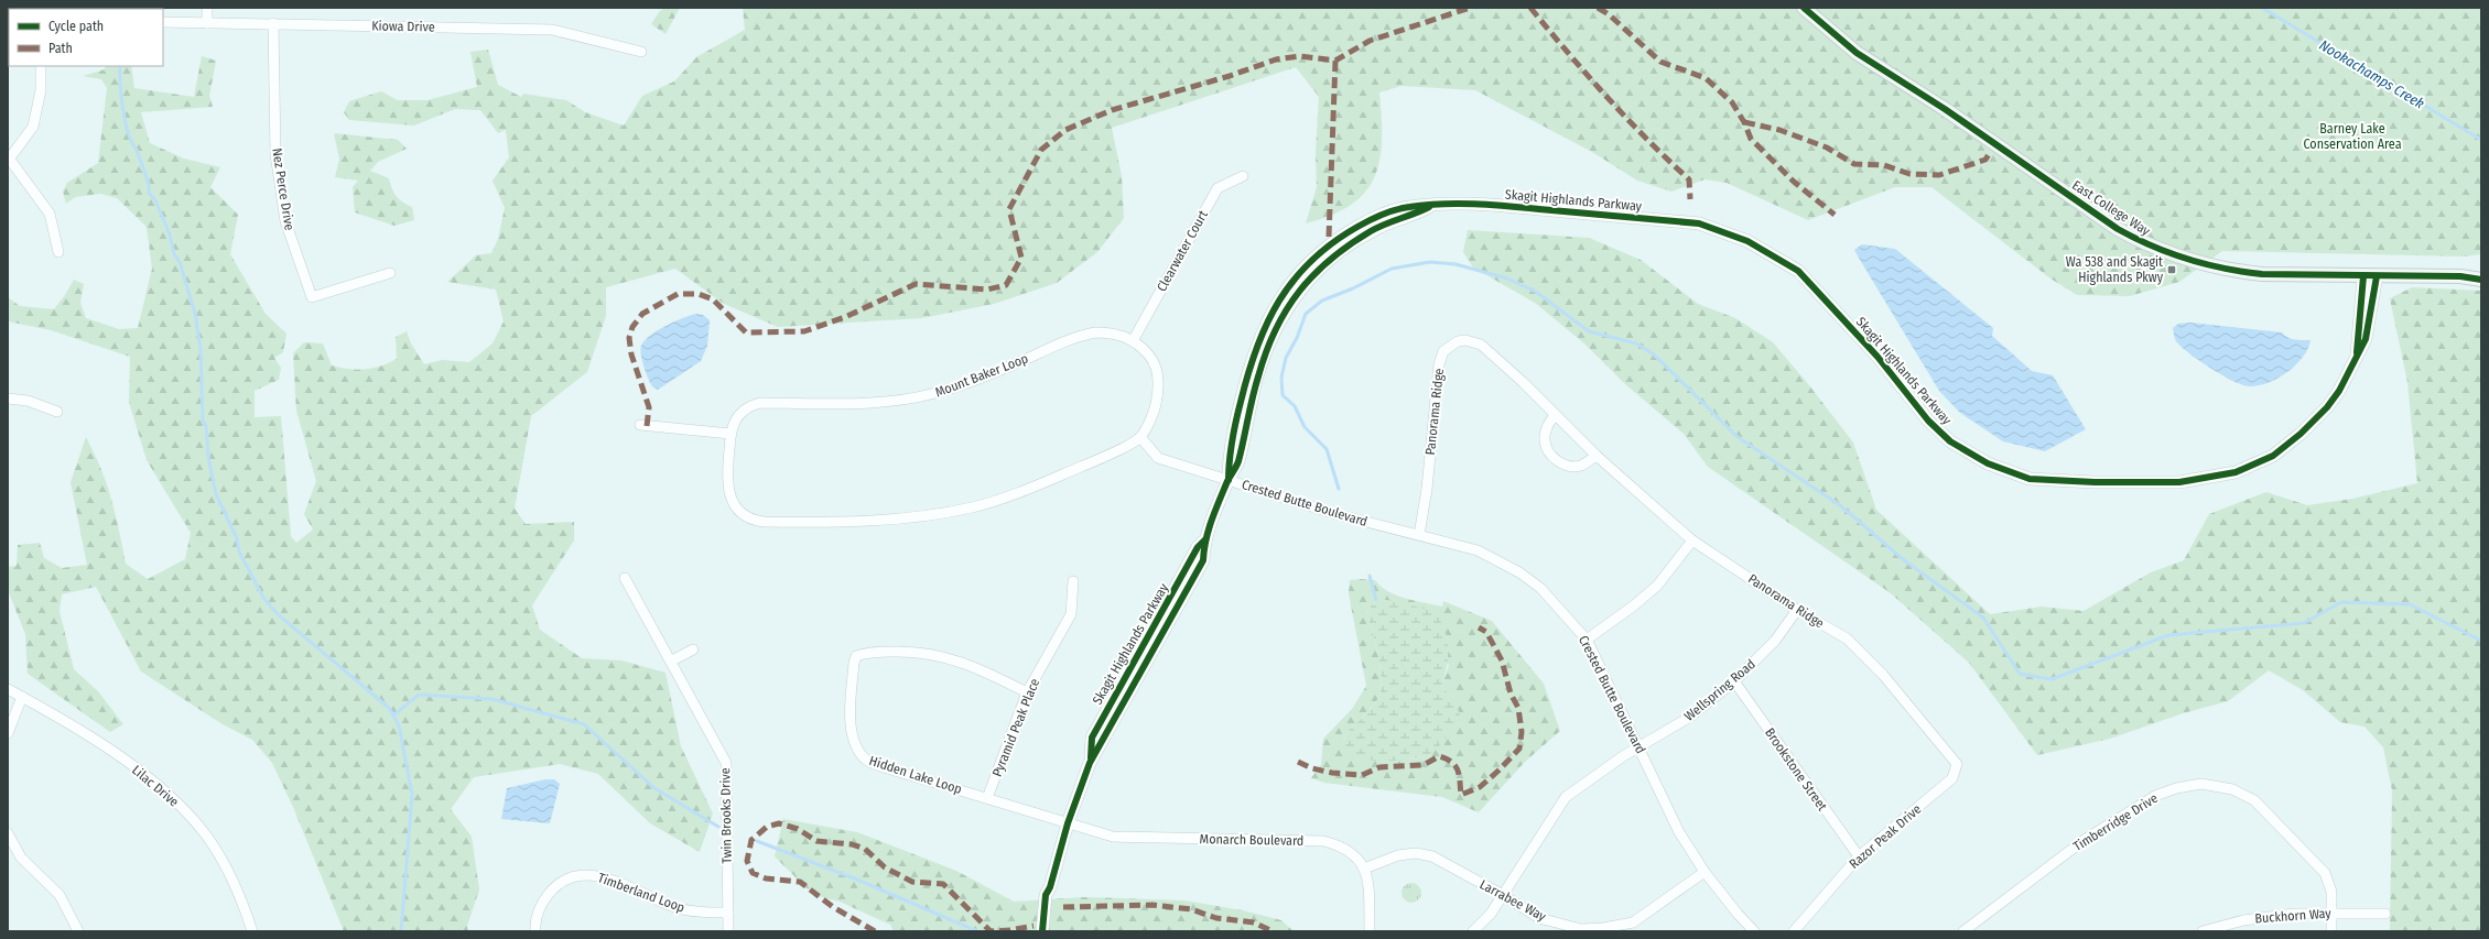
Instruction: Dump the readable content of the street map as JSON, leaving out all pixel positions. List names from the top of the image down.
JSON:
{
  "streets": {
    "main road": ["East College Way"],
    "street": [
      "Kiowa Drive",
      "Nez Perce Drive",
      "Skagit Highlands Parkway",
      "Clearwater Court",
      "Mount Baker Loop",
      "Panorama Ridge",
      "Crested Butte Boulevard",
      "Wellspring Road",
      "Pyramid Peak Place",
      "Brookstone Street",
      "Hidden Lake Loop",
      "Lilac Drive",
      "Twin Brooks Drive",
      "Timberridge Drive",
      "Razor Peak Drive",
      "Monarch Boulevard",
      "Timberland Loop",
      "Larrabee Way",
      "Buckhorn Way"
    ]
  },
  "crossings": [
    ["Kiowa Drive", "Nez Perce Drive"],
    ["Skagit Highlands Parkway", "East College Way"],
    ["Skagit Highlands Parkway", "Crested Butte Boulevard"],
    ["Skagit Highlands Parkway", "Monarch Boulevard"],
    ["Clearwater Court", "Mount Baker Loop"],
    ["Panorama Ridge", "Crested Butte Boulevard"],
    ["Panorama Ridge", "Wellspring Road"],
    ["Panorama Ridge", "Razor Peak Drive"],
    ["Crested Butte Boulevard", "Wellspring Road"],
    ["Crested Butte Boulevard", "Larrabee Way"],
    ["Wellspring Road", "Brookstone Street"],
    ["Wellspring Road", "Larrabee Way"],
    ["Pyramid Peak Place", "Hidden Lake Loop"],
    ["Brookstone Street", "Razor Peak Drive"],
    ["Twin Brooks Drive", "Timberland Loop"],
    ["Timberridge Drive", "Buckhorn Way"],
    ["Monarch Boulevard", "Larrabee Way"]
  ],
  "water": ["Nookachamps Creek"],
  "parks": ["Barney Lake Conservation Area"],
  "places": {
    "transit": ["Wa 538 and Skagit Highlands Pkwy"]
  },
  "legend": ["Cycle path", "Path"]
}
